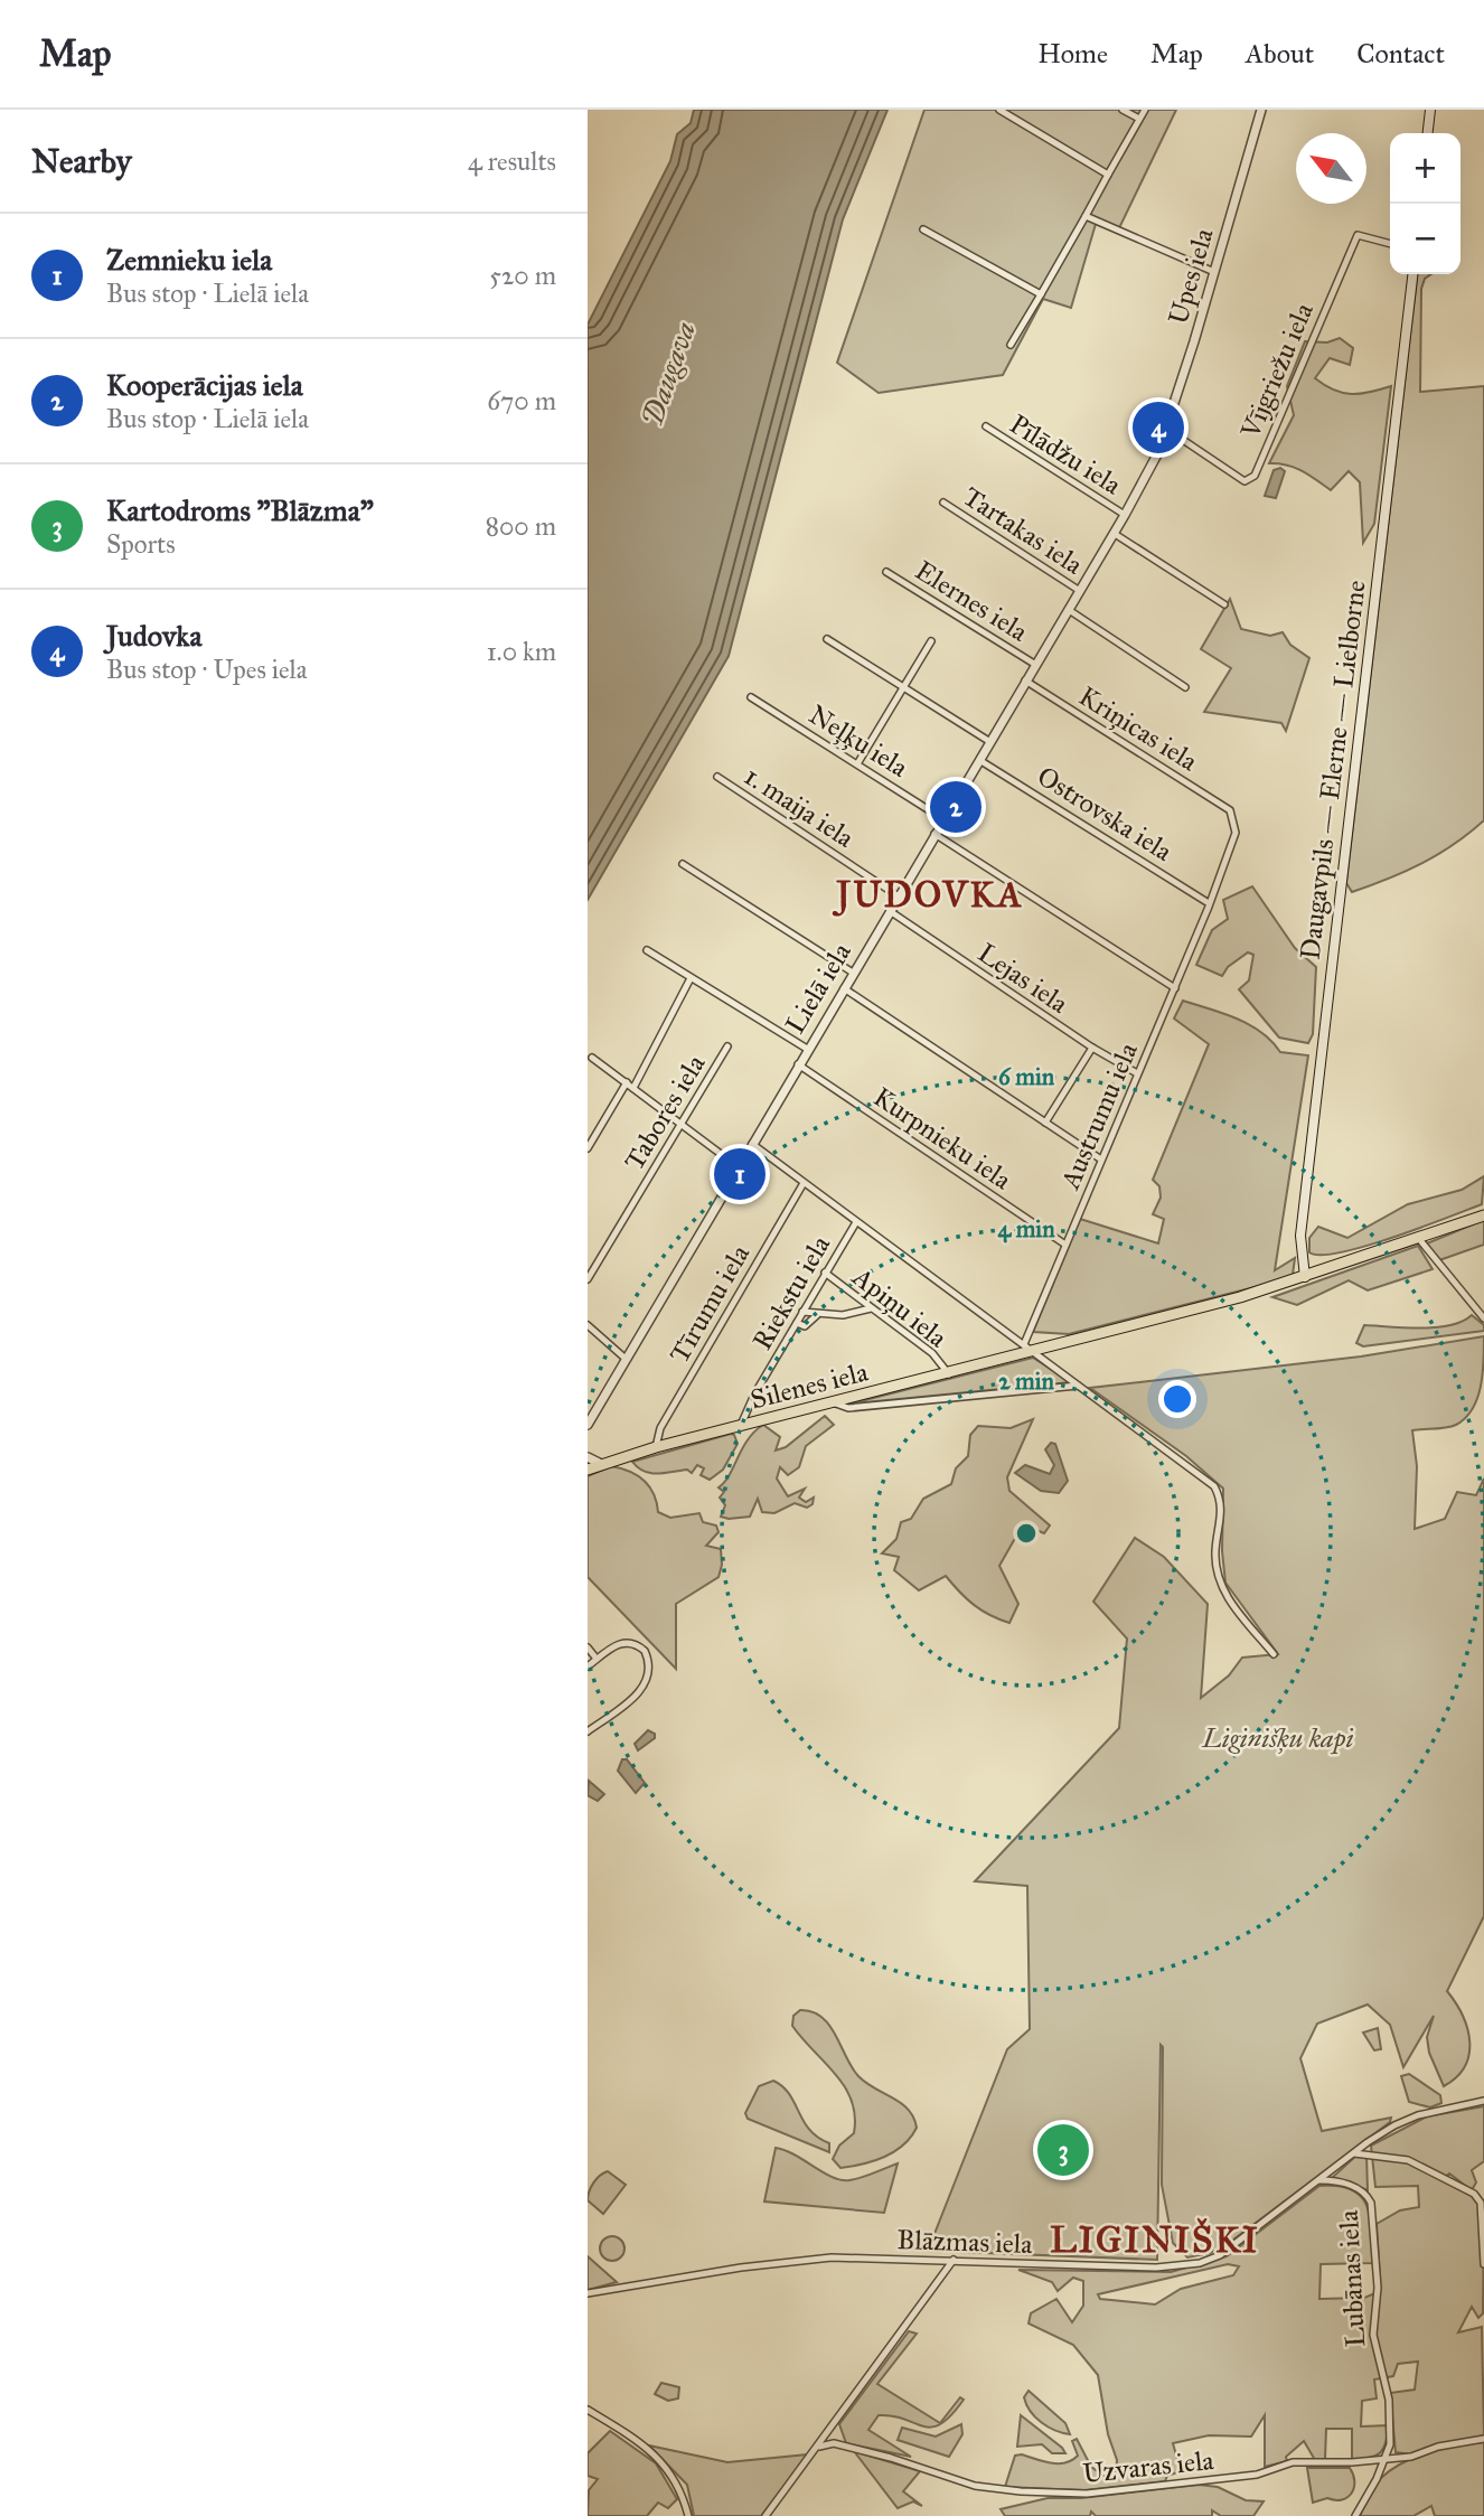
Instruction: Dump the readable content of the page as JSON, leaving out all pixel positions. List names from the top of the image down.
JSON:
{
  "streets": {
    "main road": ["Daugavpils — Elerne — Lielborne", "Silenes iela"],
    "street": [
      "Upes iela",
      "Vījgriežu iela",
      "Pīlādžu iela",
      "Tartakas iela",
      "Elernes iela",
      "Kriņicas iela",
      "Neļķu iela",
      "1. maija iela",
      "Ostrovska iela",
      "Lejas iela",
      "Lielā iela",
      "Tabores iela",
      "Austrumu iela",
      "Kurpnieku iela",
      "Riekstu iela",
      "Tīrumu iela",
      "Apiņu iela",
      "Blāzmas iela",
      "Lubānas iela",
      "Uzvaras iela"
    ]
  },
  "crossings": [
    ["Upes iela", "Lielā iela"],
    ["Pīlādžu iela", "Lielā iela"],
    ["Tartakas iela", "Lielā iela"],
    ["Elernes iela", "Lielā iela"],
    ["Kriņicas iela", "Lielā iela"],
    ["Kriņicas iela", "Austrumu iela"],
    ["Neļķu iela", "Lielā iela"],
    ["Daugavpils — Elerne — Lielborne", "Silenes iela"],
    ["1. maija iela", "Lielā iela"],
    ["Ostrovska iela", "Lielā iela"],
    ["Ostrovska iela", "Austrumu iela"],
    ["Lejas iela", "Lielā iela"],
    ["Lejas iela", "Austrumu iela"],
    ["Lielā iela", "Kurpnieku iela"],
    ["Austrumu iela", "Kurpnieku iela"],
    ["Austrumu iela", "Silenes iela"],
    ["Riekstu iela", "Apiņu iela"],
    ["Riekstu iela", "Silenes iela"],
    ["Tīrumu iela", "Silenes iela"],
    ["Apiņu iela", "Silenes iela"],
    ["Blāzmas iela", "Lubānas iela"],
    ["Lubānas iela", "Uzvaras iela"]
  ],
  "districts": ["JUDOVKA", "LIGINIŠKI"],
  "water": ["Daugava"],
  "parks": ["Liginišķu kapi"],
  "north": "top left",
  "page": {
    "header": "Map",
    "nav": [
      "Home",
      "Map",
      "About",
      "Contact"
    ],
    "heading": ["Nearby", "4 results"],
    "map_buttons": ["+", "−"],
    "list": [
      {
        "mark": "1",
        "name": "Zemnieku iela",
        "note": "Bus stop · Lielā iela",
        "value": "520 m"
      },
      {
        "mark": "2",
        "name": "Kooperācijas iela",
        "note": "Bus stop · Lielā iela",
        "value": "670 m"
      },
      {
        "mark": "3",
        "name": "Kartodroms \"Blāzma\"",
        "note": "Sports",
        "value": "800 m"
      },
      {
        "mark": "4",
        "name": "Judovka",
        "note": "Bus stop · Upes iela",
        "value": "1.0 km"
      }
    ],
    "pins": [
      "4",
      "2",
      "1",
      "3"
    ]
  },
  "rings": ["6 min", "4 min", "2 min"]
}
